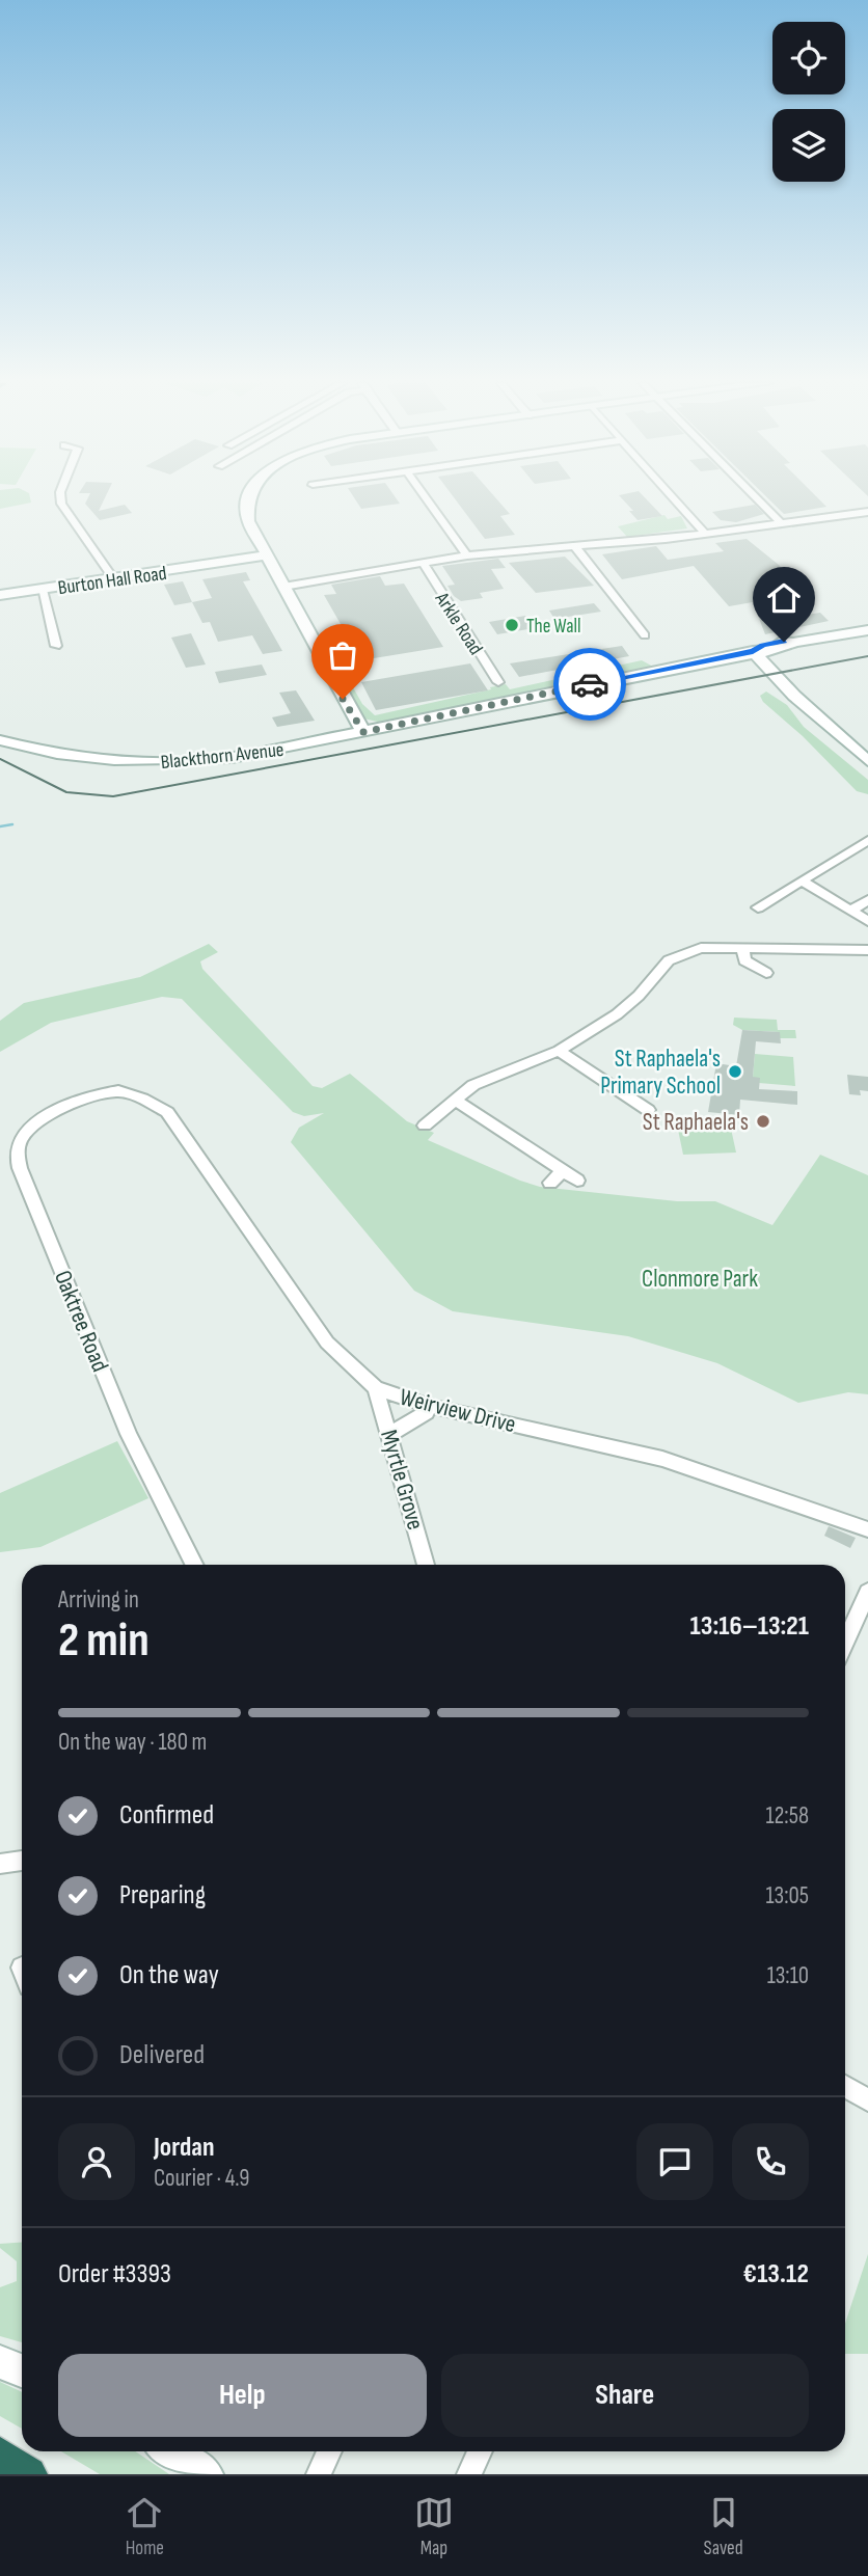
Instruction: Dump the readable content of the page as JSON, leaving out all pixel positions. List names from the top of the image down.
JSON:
{
  "streets": {
    "street": [
      "Burton Hall Road",
      "Arkle Road",
      "Blackthorn Avenue",
      "Oaktree Road",
      "Weirview Drive",
      "Myrtle Grove"
    ]
  },
  "crossings": [
    ["Oaktree Road", "Weirview Drive"],
    ["Weirview Drive", "Myrtle Grove"]
  ],
  "parks": ["Clonmore Park"],
  "places": ["The Wall", "St Raphaela's Primary School", "St Raphaela's"],
  "page": {
    "heading": ["2 min", "Arriving in", "13:16–13:21"],
    "panel": [
      "Jordan",
      "Courier · 4.9",
      "Order #3393",
      "€13.12"
    ],
    "bar": "On the way · 180 m",
    "list": [
      ["Confirmed", "12:58"],
      ["Preparing", "13:05"],
      ["On the way", "13:10"],
      "Delivered"
    ],
    "buttons": ["Help", "Share"],
    "tabs": ["Home", "Map", "Saved"]
  }
}
